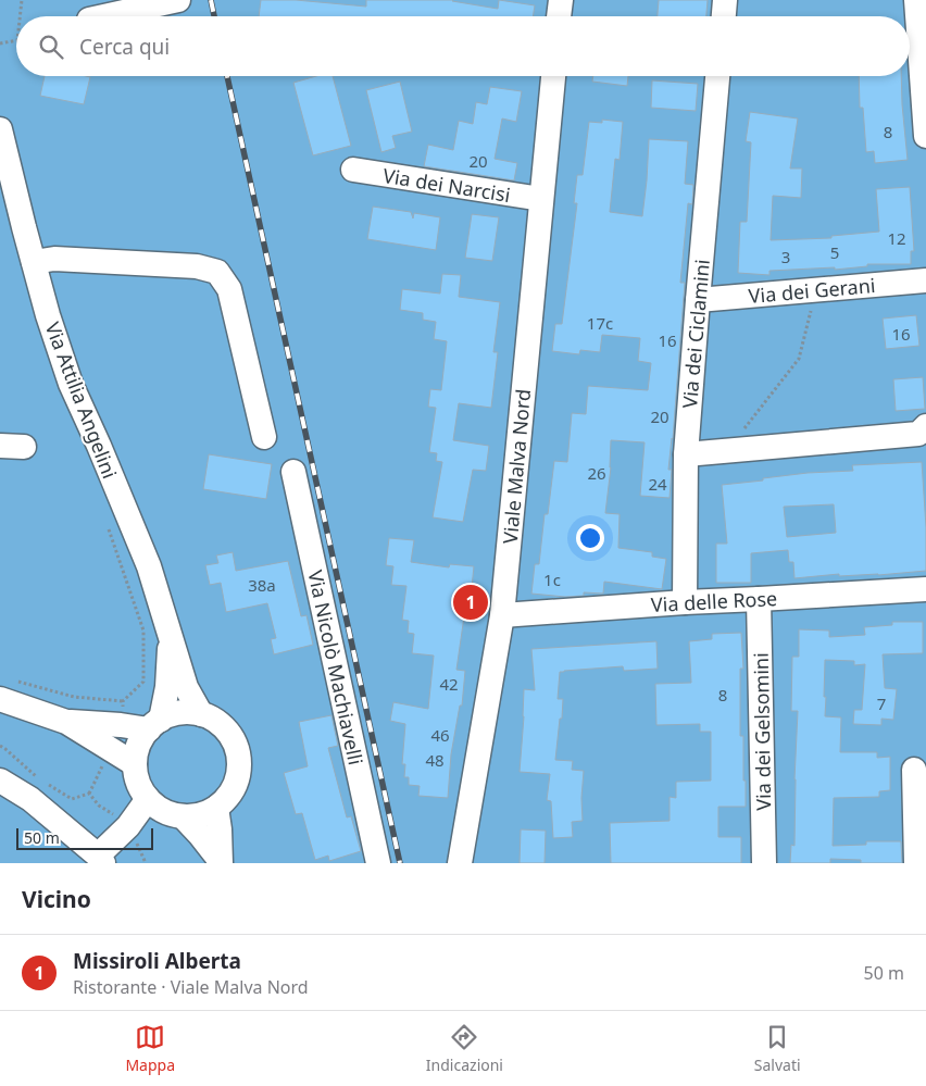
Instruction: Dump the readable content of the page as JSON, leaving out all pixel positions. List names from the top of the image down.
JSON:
{
  "streets": {
    "street": [
      "Via dei Narcisi",
      "Via dei Gerani",
      "Via dei Ciclamini",
      "Via Attilia Angelini",
      "Viale Malva Nord",
      "Via delle Rose",
      "Via Nicolò Machiavelli",
      "Via dei Gelsomini"
    ]
  },
  "crossings": [
    ["Via dei Narcisi", "Viale Malva Nord"],
    ["Via dei Gerani", "Via dei Ciclamini"],
    ["Via dei Ciclamini", "Via delle Rose"],
    ["Viale Malva Nord", "Via delle Rose"],
    ["Via delle Rose", "Via dei Gelsomini"]
  ],
  "house_numbers": [
    "8",
    "20",
    "12",
    "5",
    "3",
    "17c",
    "16",
    "16",
    "20",
    "26",
    "24",
    "1c",
    "38a",
    "42",
    "8",
    "7",
    "46",
    "48"
  ],
  "scale_bar": "50 m",
  "page": {
    "search": "Cerca qui",
    "pins": "1",
    "scale": "50 m",
    "heading": "Vicino",
    "list": [
      {
        "mark": "1",
        "name": "Missiroli Alberta",
        "note": "Ristorante · Viale Malva Nord",
        "value": "50 m"
      }
    ],
    "nav": ["Mappa", "Indicazioni", "Salvati"]
  }
}
